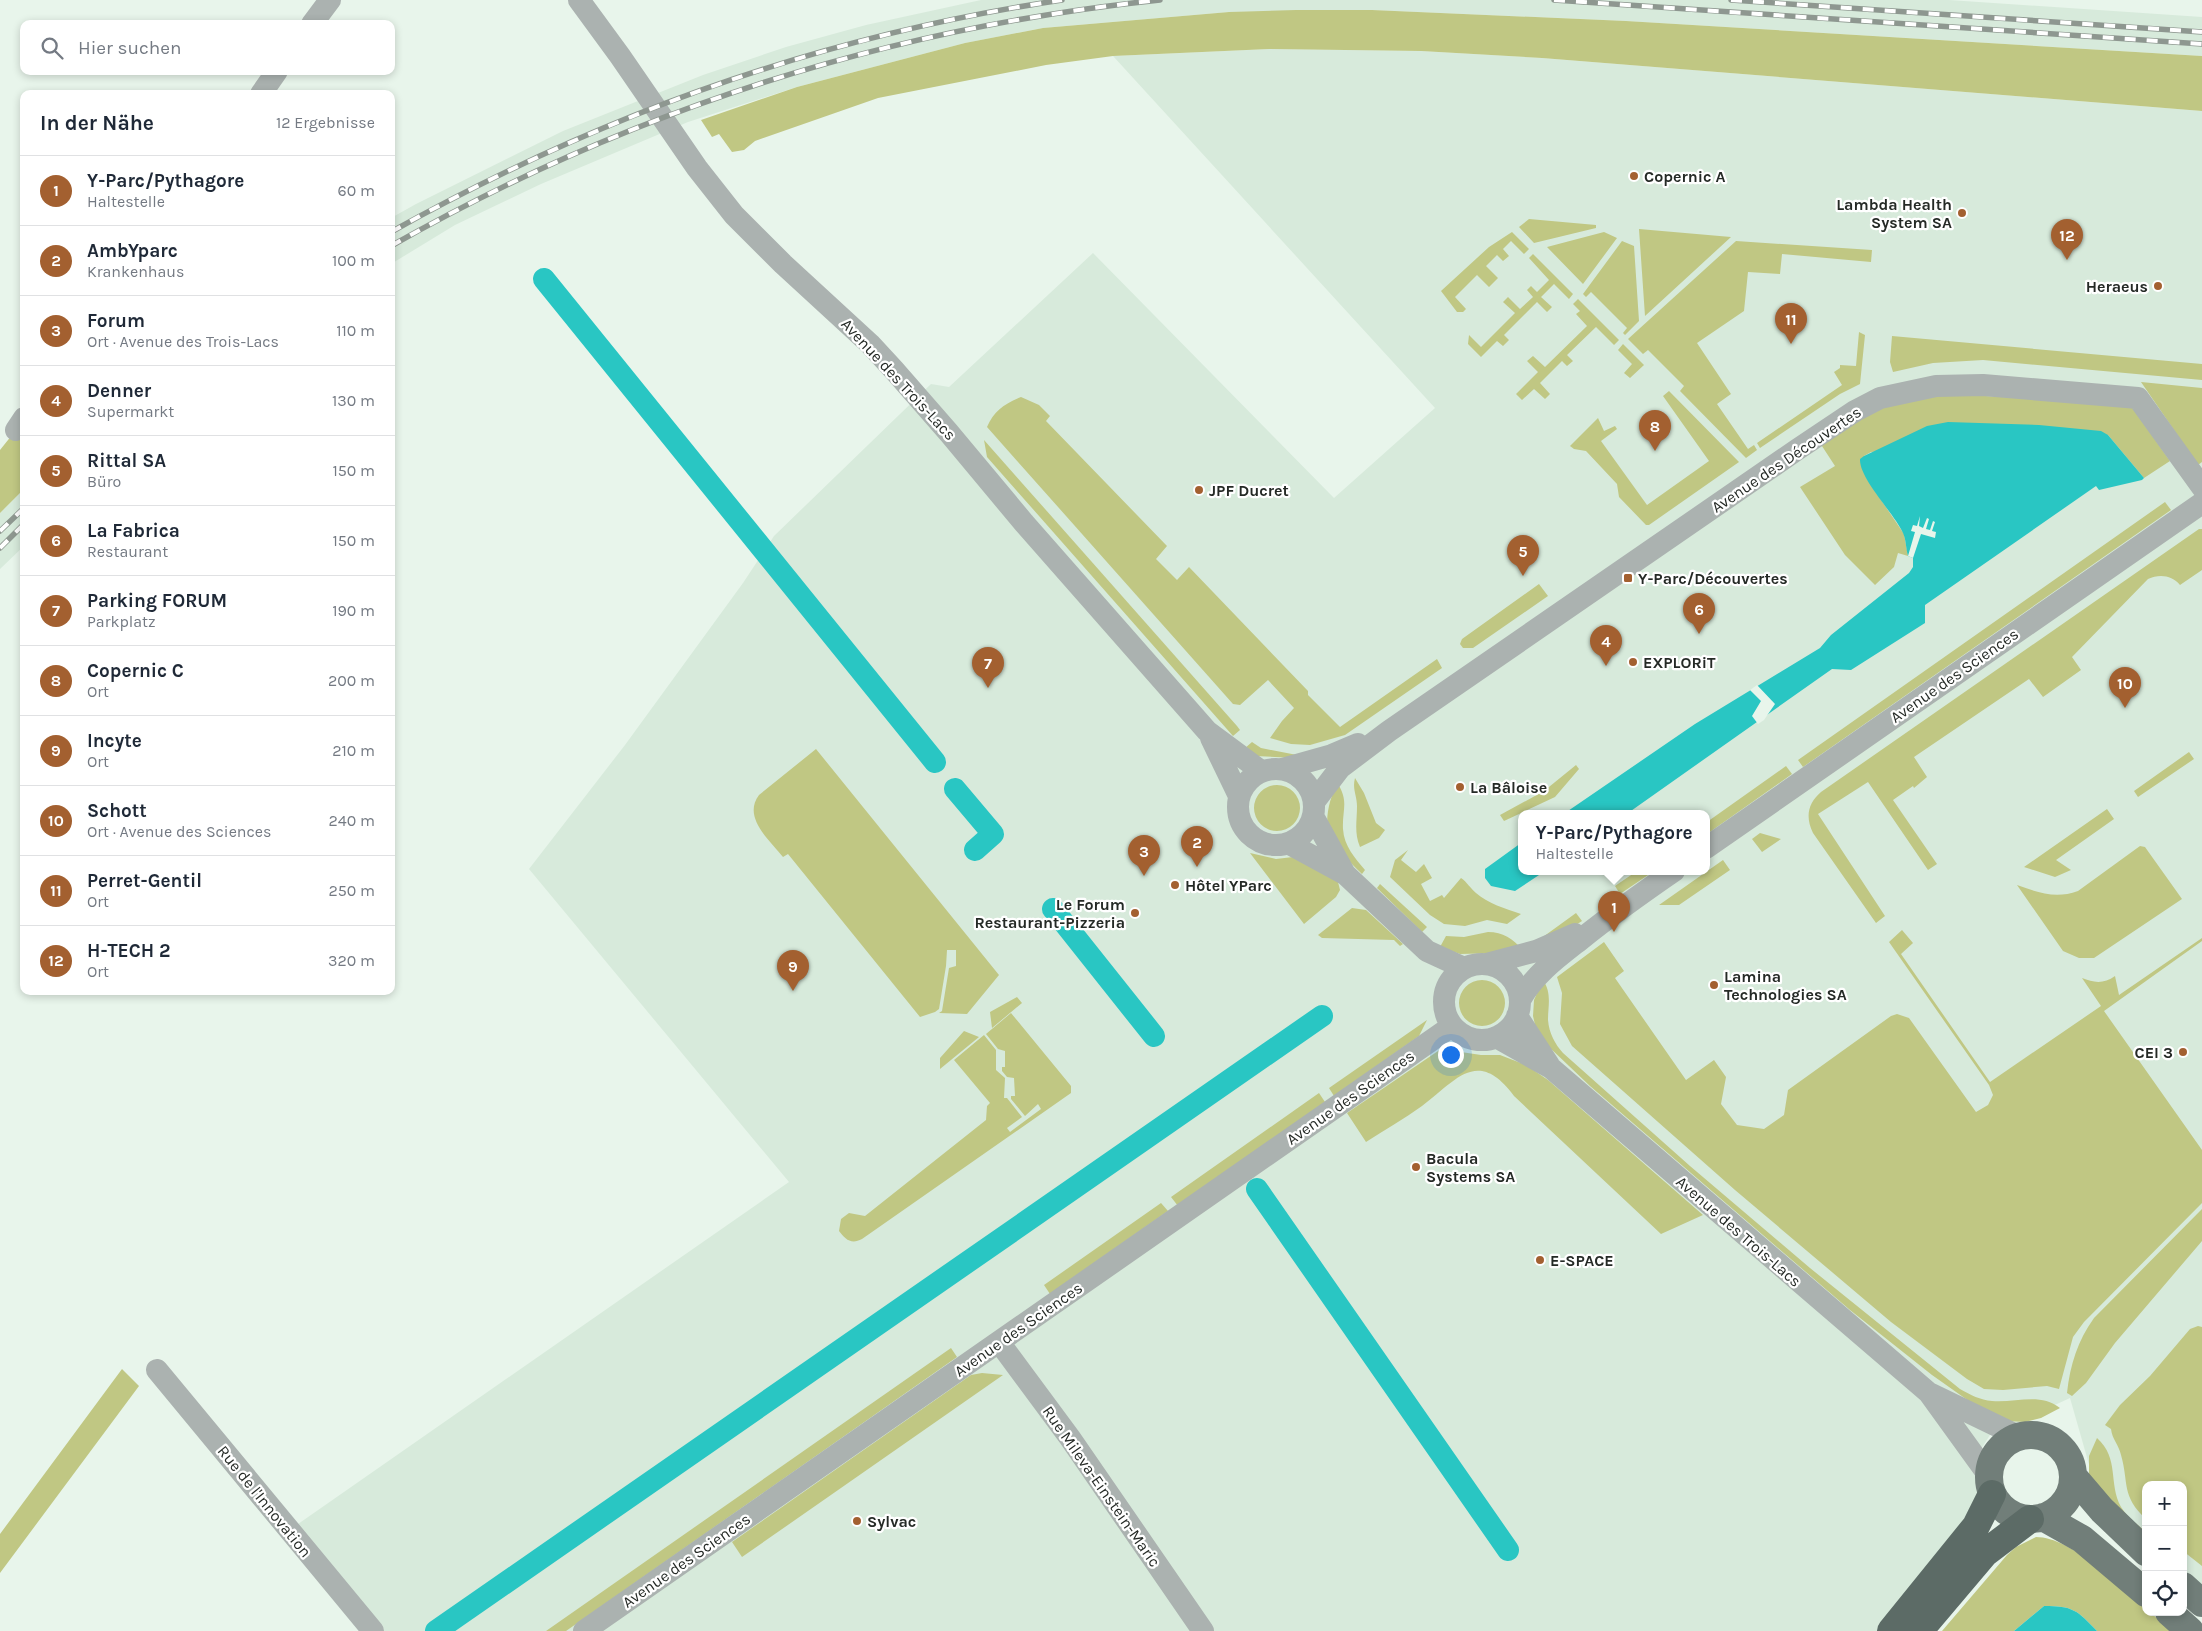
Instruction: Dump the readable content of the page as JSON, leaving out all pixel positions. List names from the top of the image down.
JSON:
{
  "streets": {
    "main road": ["Avenue des Trois-Lacs"],
    "street": [
      "Avenue des Découvertes",
      "Avenue des Sciences",
      "Rue Mileva-Einstein-Maric",
      "Rue de l'Innovation"
    ]
  },
  "crossings": [
    ["Avenue des Trois-Lacs", "Avenue des Découvertes"],
    ["Avenue des Trois-Lacs", "Avenue des Sciences"],
    ["Avenue des Sciences", "Rue Mileva-Einstein-Maric"]
  ],
  "places": {
    "other": [
      "Copernic A",
      "Lambda Health System SA",
      "Heraeus",
      "JPF Ducret",
      "EXPLORiT",
      "La Bâloise",
      "Hôtel YParc",
      "Le Forum Restaurant-Pizzeria",
      "Lamina Technologies SA",
      "CEI 3",
      "Bacula Systems SA",
      "E-SPACE",
      "Sylvac"
    ],
    "transit": ["Y-Parc/Découvertes"]
  },
  "page": {
    "search": "Hier suchen",
    "heading": ["In der Nähe", "12 Ergebnisse"],
    "list": [
      {
        "mark": "1",
        "name": "Y-Parc/Pythagore",
        "note": "Haltestelle",
        "value": "60 m"
      },
      {
        "mark": "2",
        "name": "AmbYparc",
        "note": "Krankenhaus",
        "value": "100 m"
      },
      {
        "mark": "3",
        "name": "Forum",
        "note": "Ort · Avenue des Trois-Lacs",
        "value": "110 m"
      },
      {
        "mark": "4",
        "name": "Denner",
        "note": "Supermarkt",
        "value": "130 m"
      },
      {
        "mark": "5",
        "name": "Rittal SA",
        "note": "Büro",
        "value": "150 m"
      },
      {
        "mark": "6",
        "name": "La Fabrica",
        "note": "Restaurant",
        "value": "150 m"
      },
      {
        "mark": "7",
        "name": "Parking FORUM",
        "note": "Parkplatz",
        "value": "190 m"
      },
      {
        "mark": "8",
        "name": "Copernic C",
        "note": "Ort",
        "value": "200 m"
      },
      {
        "mark": "9",
        "name": "Incyte",
        "note": "Ort",
        "value": "210 m"
      },
      {
        "mark": "10",
        "name": "Schott",
        "note": "Ort · Avenue des Sciences",
        "value": "240 m"
      },
      {
        "mark": "11",
        "name": "Perret-Gentil",
        "note": "Ort",
        "value": "250 m"
      },
      {
        "mark": "12",
        "name": "H-TECH 2",
        "note": "Ort",
        "value": "320 m"
      }
    ],
    "pins": [
      "12",
      "11",
      "8",
      "5",
      "6",
      "4",
      "7",
      "10",
      "2",
      "3",
      "1",
      "9"
    ],
    "popup": ["Y-Parc/Pythagore", "Haltestelle"],
    "map_buttons": ["+", "−"]
  }
}
